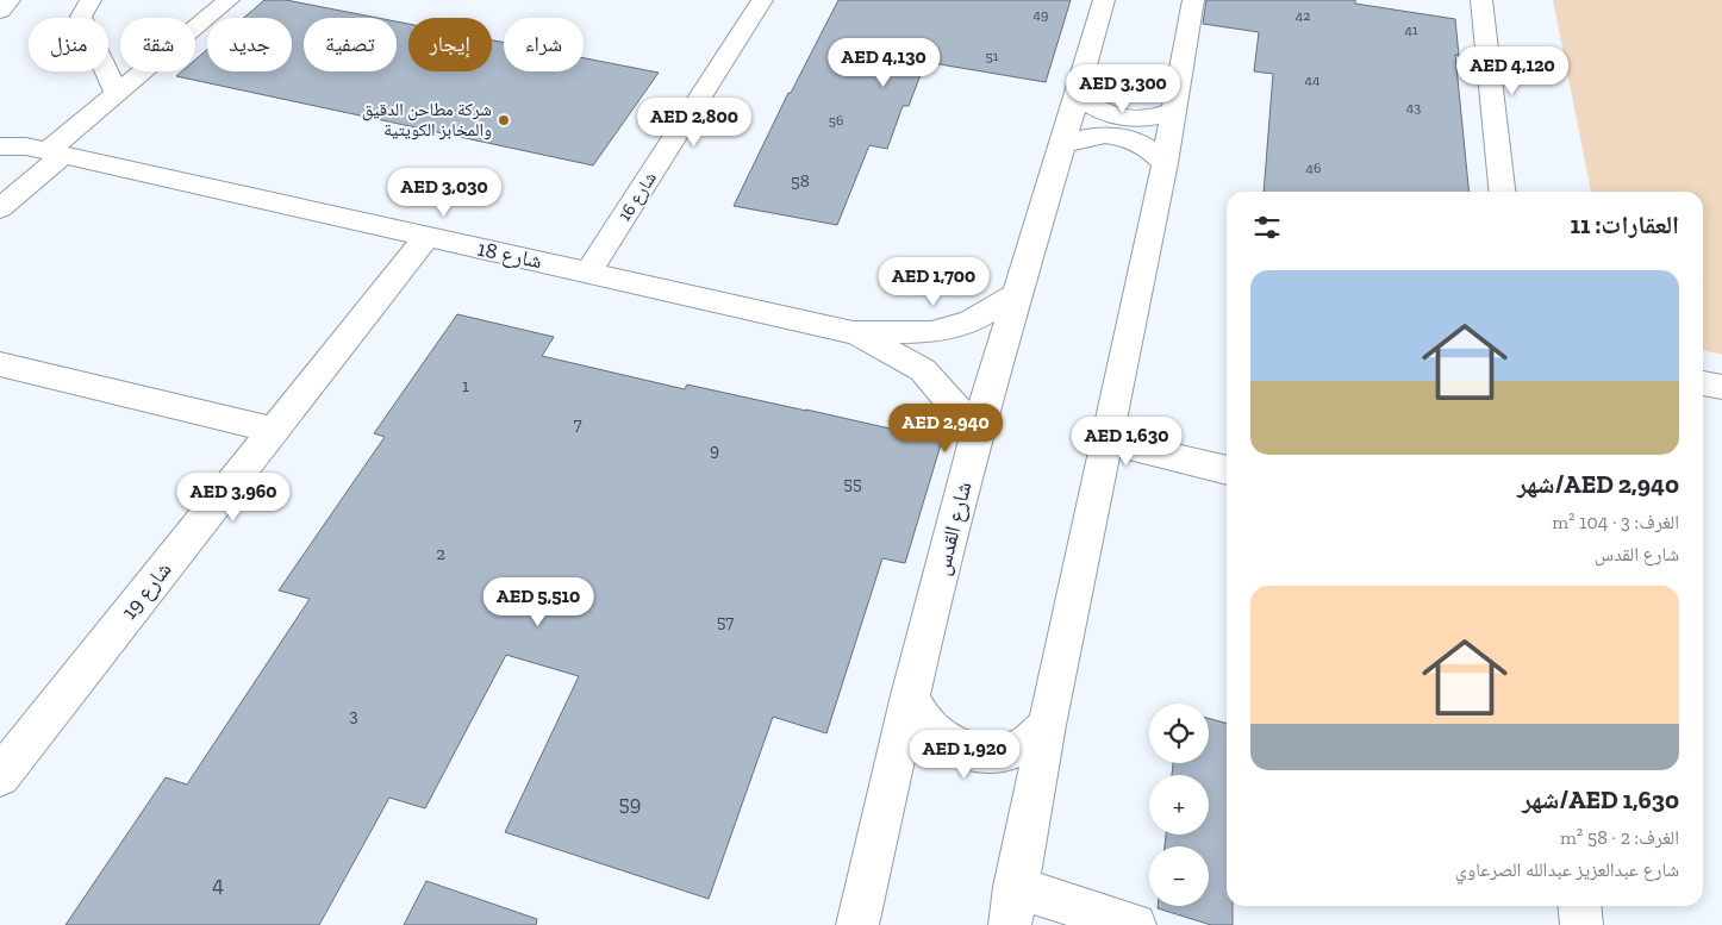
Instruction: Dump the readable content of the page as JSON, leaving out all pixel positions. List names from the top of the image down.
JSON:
{
  "streets": {
    "street": [
      "شارع 16",
      "شارع 18",
      "شارع القدس",
      "شارع 19"
    ]
  },
  "crossings": [
    ["شارع 16", "شارع 18"],
    ["شارع 18", "شارع القدس"],
    ["شارع 18", "شارع 19"]
  ],
  "places": ["شركة مطاحن الدقيق والمخابز الكويتية"],
  "house_numbers": [
    "49",
    "42",
    "41",
    "51",
    "44",
    "43",
    "56",
    "46",
    "58",
    "1",
    "7",
    "9",
    "55",
    "2",
    "57",
    "3",
    "59",
    "4"
  ],
  "page": {
    "chip": [
      "شراء",
      "إيجار",
      "تصفية",
      "جديد",
      "شقة",
      "منزل"
    ],
    "price": [
      "AED 4,130",
      "AED 4,120",
      "AED 3,300",
      "AED 2,800",
      "AED 3,030",
      "AED 1,700",
      "AED 2,940",
      "AED 1,630",
      "AED 3,960",
      "AED 5,510",
      "AED 1,920"
    ],
    "heading": "العقارات: 11",
    "list": [
      {
        "name": "AED 2,940/شهر",
        "note": "الغرف: 3 · 104 m² · شارع القدس"
      },
      {
        "name": "AED 1,630/شهر",
        "note": "الغرف: 2 · 58 m² · شارع عبدالعزيز عبدالله الصرعاوي"
      }
    ],
    "map_buttons": ["+", "−"]
  }
}
